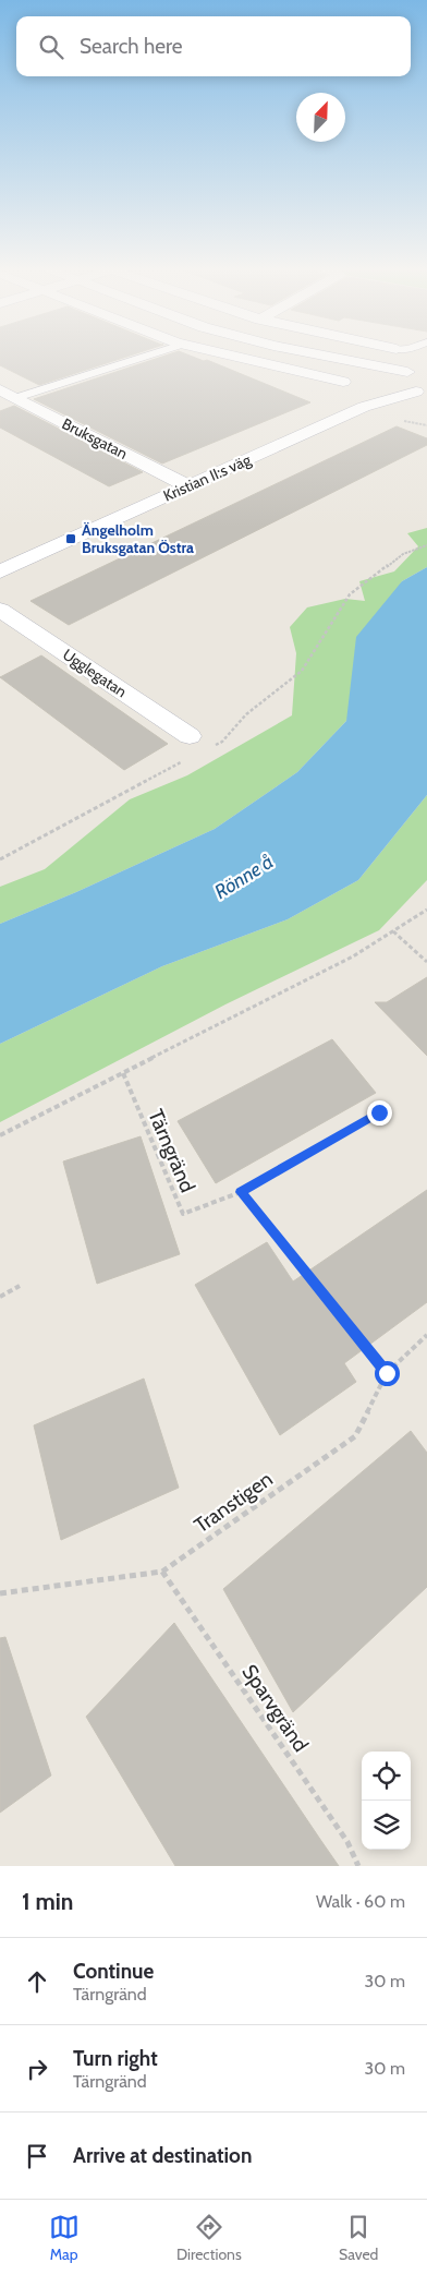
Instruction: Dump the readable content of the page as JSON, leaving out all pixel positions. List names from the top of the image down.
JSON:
{
  "streets": {
    "street": ["Bruksgatan", "Kristian II:s väg", "Ugglegatan"],
    "path": ["Tärngränd", "Transtigen", "Sparvgränd"]
  },
  "crossings": [
    ["Bruksgatan", "Kristian II:s väg"],
    ["Transtigen", "Sparvgränd"]
  ],
  "water": ["Rönne å"],
  "places": {
    "transit": ["Ängelholm Bruksgatan Östra"]
  },
  "north": "top right",
  "page": {
    "search": "Search here",
    "heading": ["1 min", "Walk · 60 m"],
    "list": [
      ["Continue", "Tärngränd", "30 m"],
      ["Turn right", "Tärngränd", "30 m"],
      "Arrive at destination"
    ],
    "nav": ["Map", "Directions", "Saved"]
  }
}
